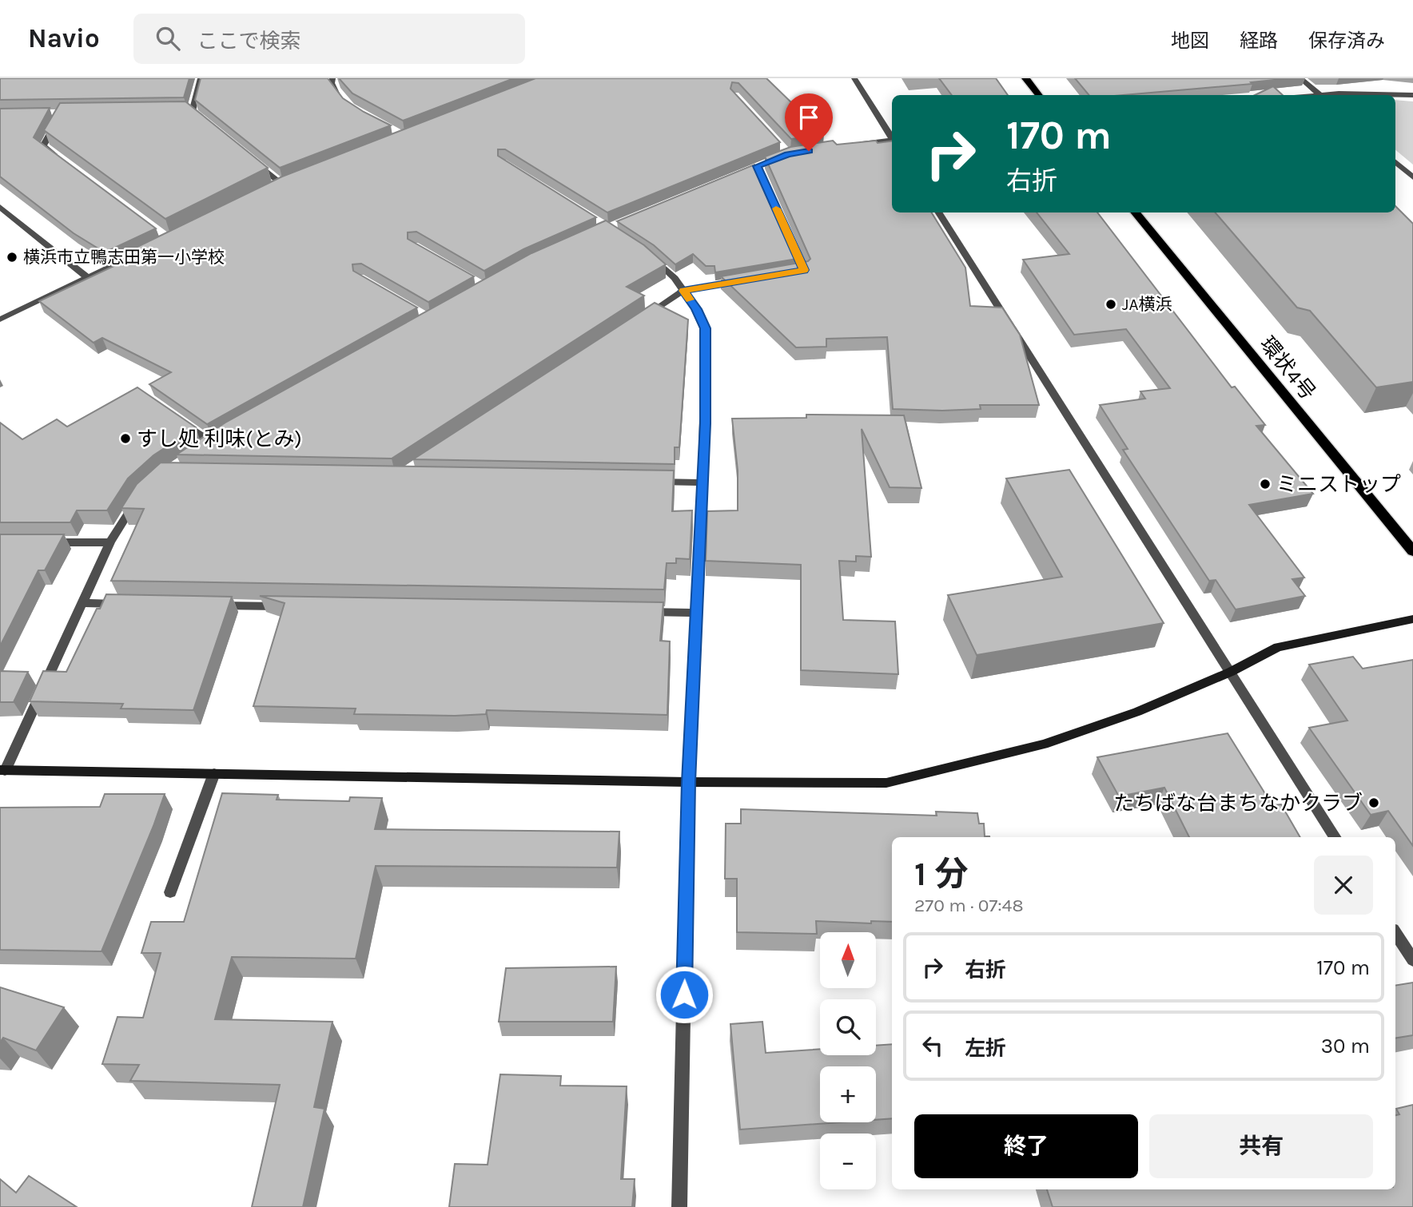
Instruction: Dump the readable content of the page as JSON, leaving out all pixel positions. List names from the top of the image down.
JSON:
{
  "streets": {
    "main road": ["環状4号"]
  },
  "places": [
    "横浜市立鴨志田第一小学校",
    "JA横浜",
    "すし処 利味(とみ)",
    "ミニストップ",
    "たちばな台まちなかクラブ"
  ],
  "north": "top",
  "page": {
    "header": "Navio",
    "search": "ここで検索",
    "nav": ["地図", "経路", "保存済み"],
    "turn": ["170 m", "右折"],
    "heading": ["1 分", "270 m · 07:48"],
    "map_buttons": ["+", "−"],
    "list": [
      {
        "name": "右折",
        "value": "170 m"
      },
      {
        "name": "左折",
        "value": "30 m"
      }
    ],
    "buttons": ["終了", "共有"]
  }
}
